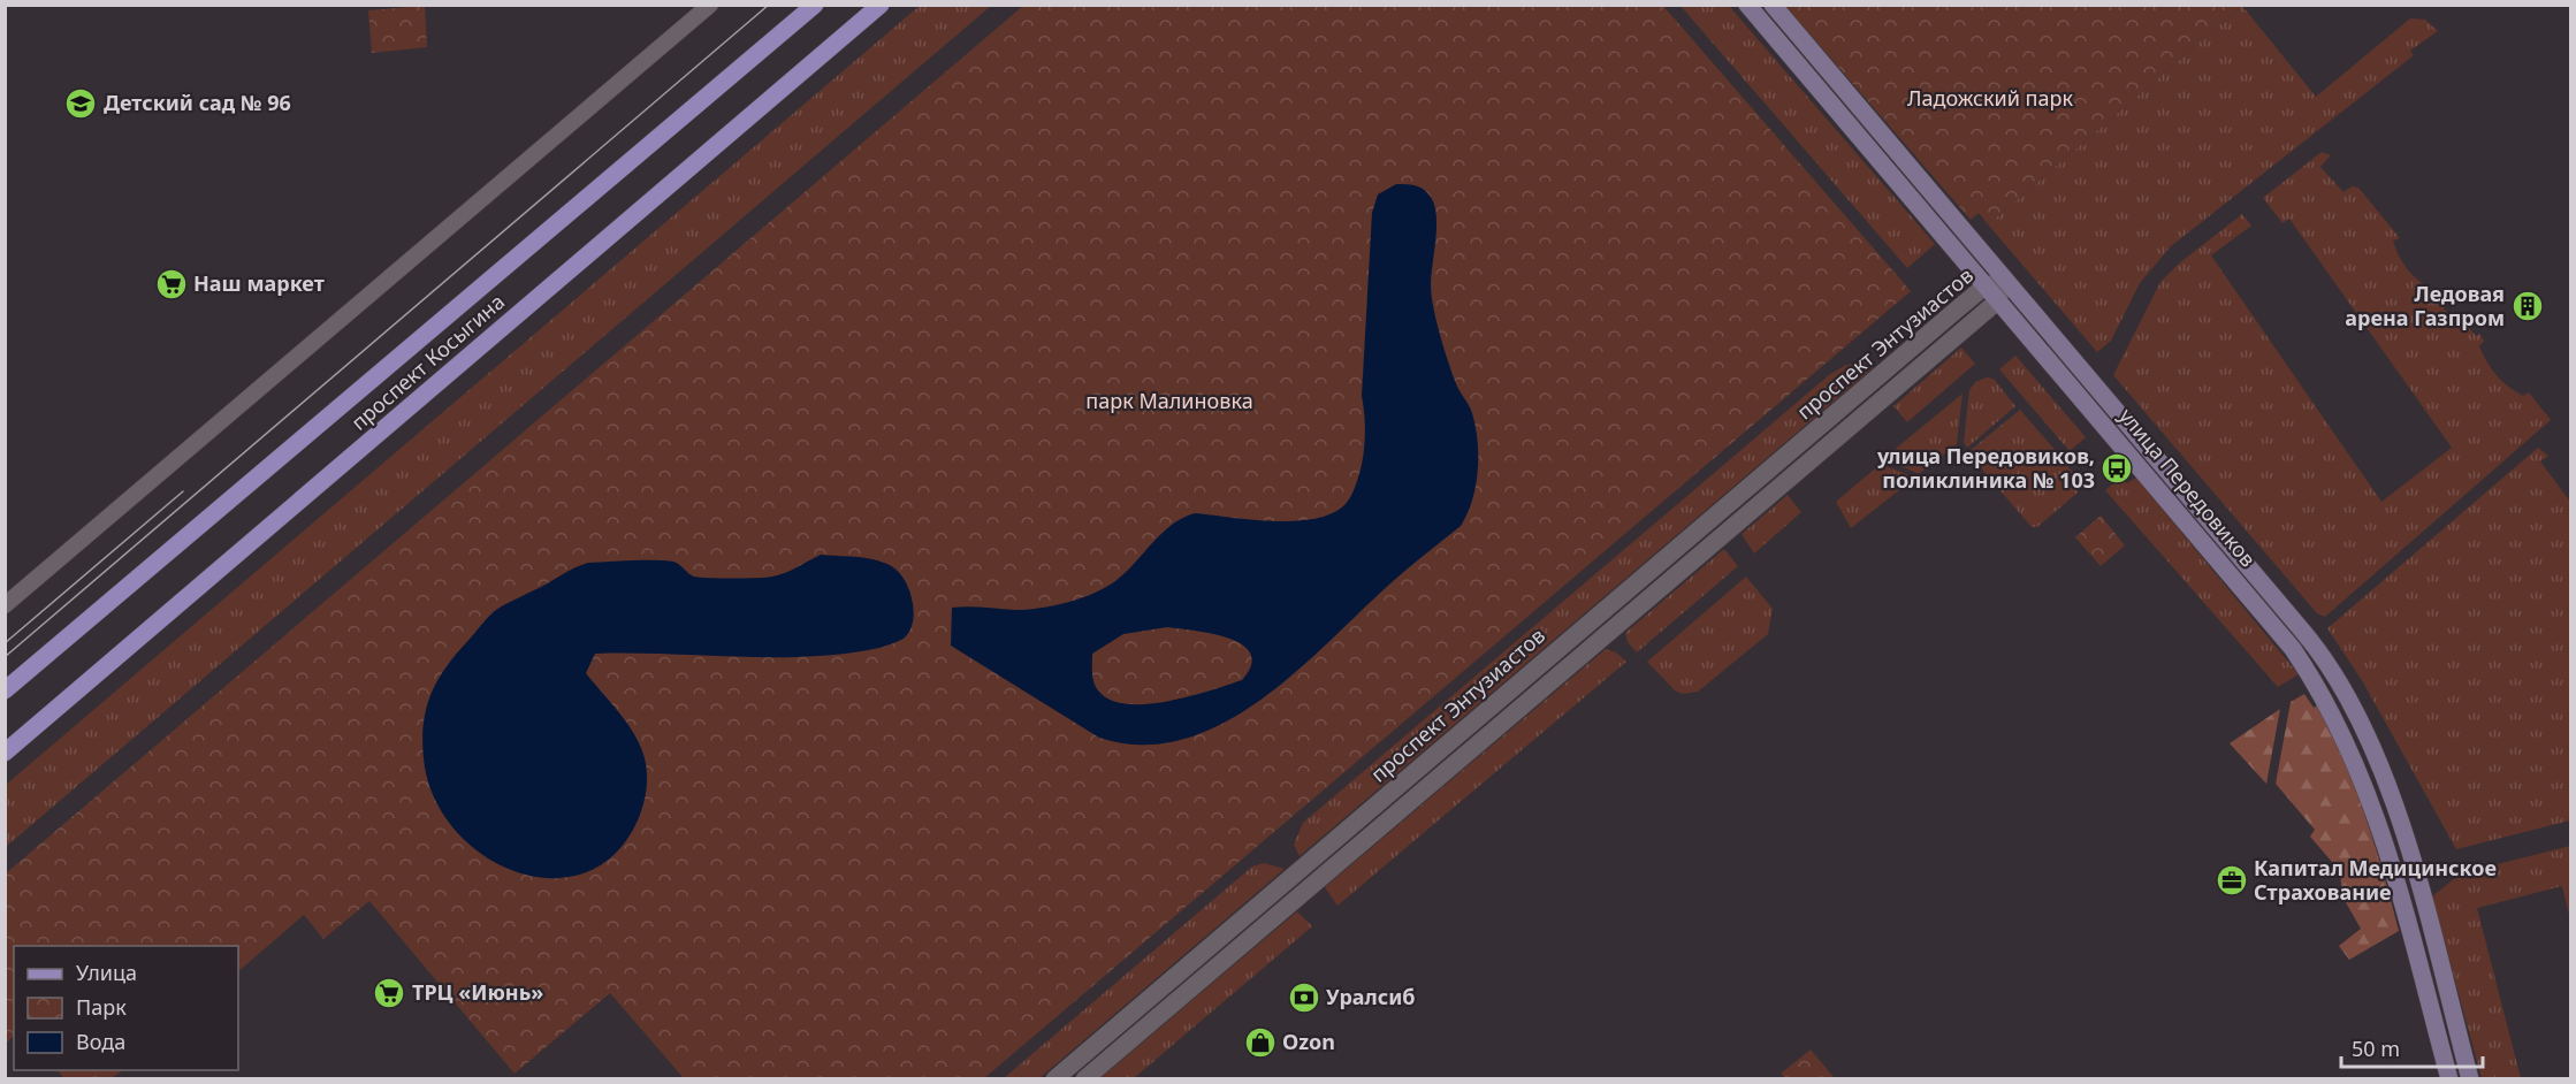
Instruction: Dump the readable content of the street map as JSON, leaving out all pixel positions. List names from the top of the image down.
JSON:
{
  "streets": {
    "main road": ["проспект Косыгина", "улица Передовиков"],
    "street": ["проспект Энтузиастов"]
  },
  "crossings": [
    ["проспект Энтузиастов", "улица Передовиков"]
  ],
  "parks": ["Ладожский парк", "парк Малиновка"],
  "places": {
    "school or university": ["Детский сад № 96"],
    "supermarket": ["Наш маркет", "ТРЦ «Июнь»"],
    "building": ["Ледовая арена Газпром"],
    "bus stop": ["улица Передовиков, поликлиника № 103"],
    "office": ["Капитал Медицинское Страхование"],
    "bank": ["Уралсиб"],
    "shop": ["Ozon"]
  },
  "legend": ["Улица", "Парк", "Вода"],
  "scale_bar": "50 m"
}
